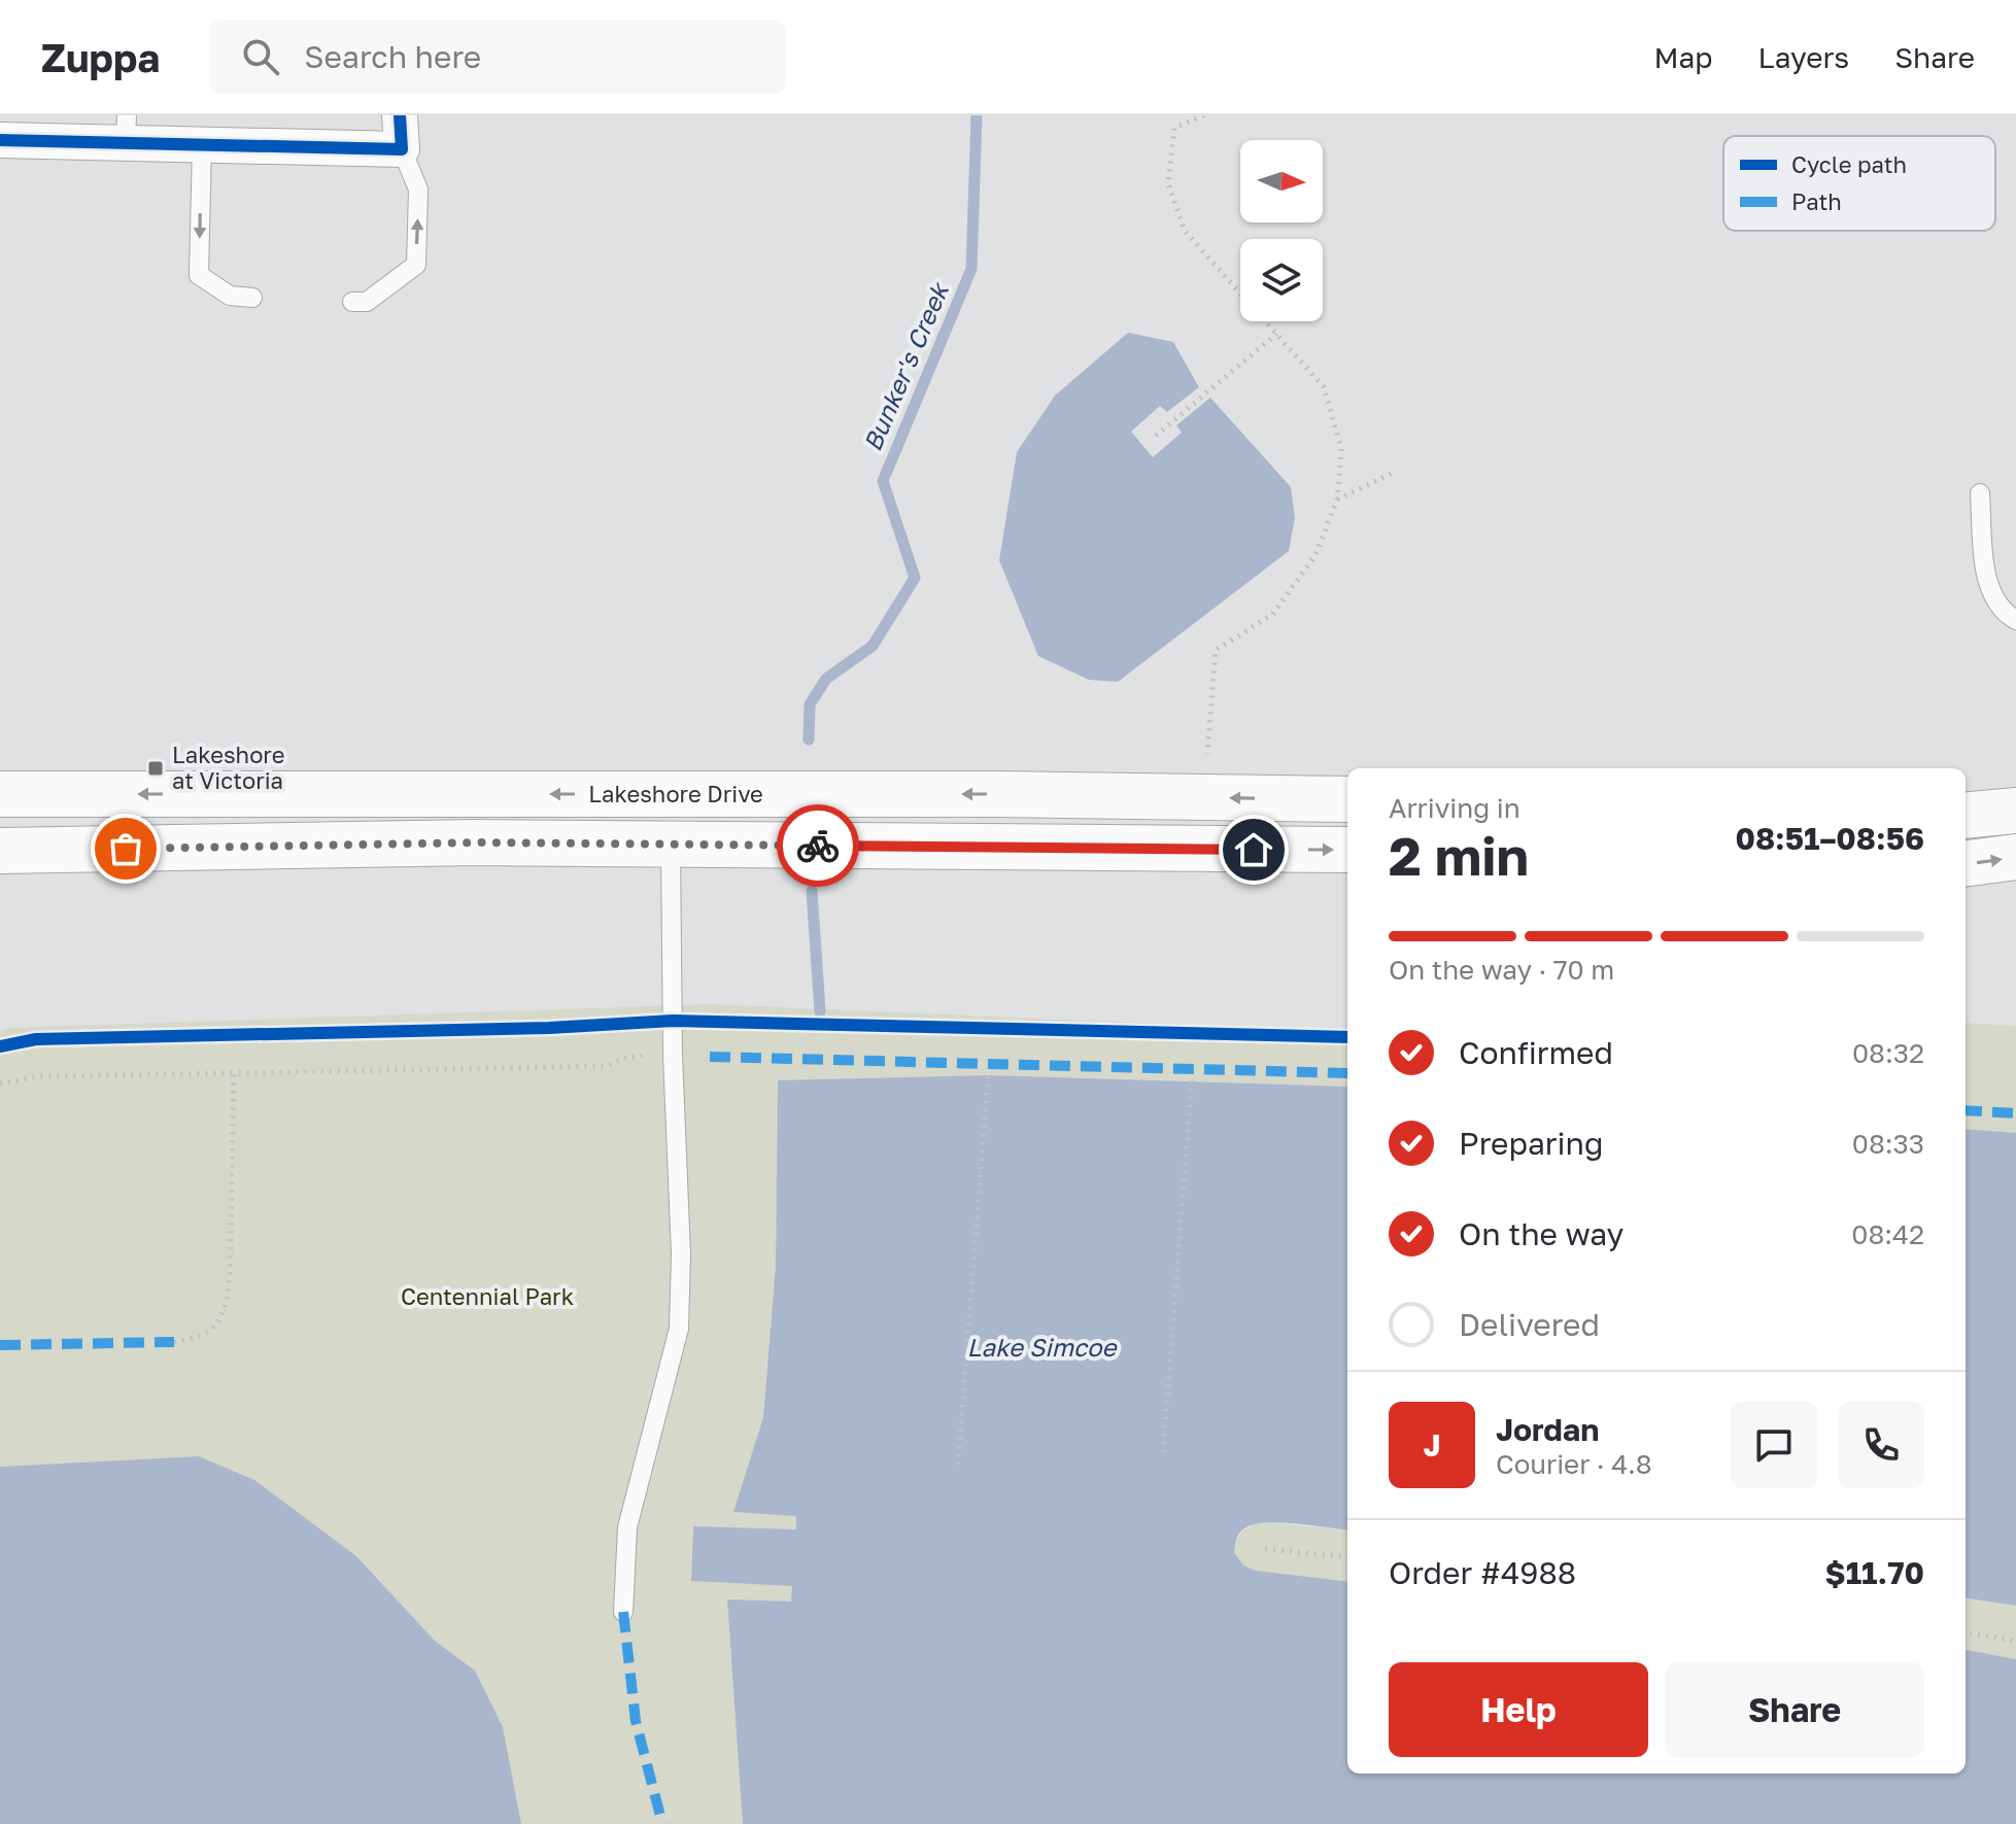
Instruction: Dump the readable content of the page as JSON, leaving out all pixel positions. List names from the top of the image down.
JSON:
{
  "streets": {
    "main road": ["Lakeshore Drive"]
  },
  "water": ["Bunker's Creek", "Lake Simcoe"],
  "parks": ["Centennial Park"],
  "places": {
    "transit": ["Lakeshore at Victoria"]
  },
  "legend": ["Cycle path", "Path"],
  "north": "right",
  "page": {
    "header": "Zuppa",
    "search": "Search here",
    "nav": ["Map", "Layers", "Share"],
    "heading": ["2 min", "Arriving in", "08:51–08:56"],
    "panel": [
      "Jordan",
      "Courier · 4.8",
      "Order #4988",
      "$11.70"
    ],
    "bar": "On the way · 70 m",
    "list": [
      ["Confirmed", "08:32"],
      ["Preparing", "08:33"],
      ["On the way", "08:42"],
      "Delivered"
    ],
    "round": "J",
    "buttons": ["Help", "Share"]
  }
}
